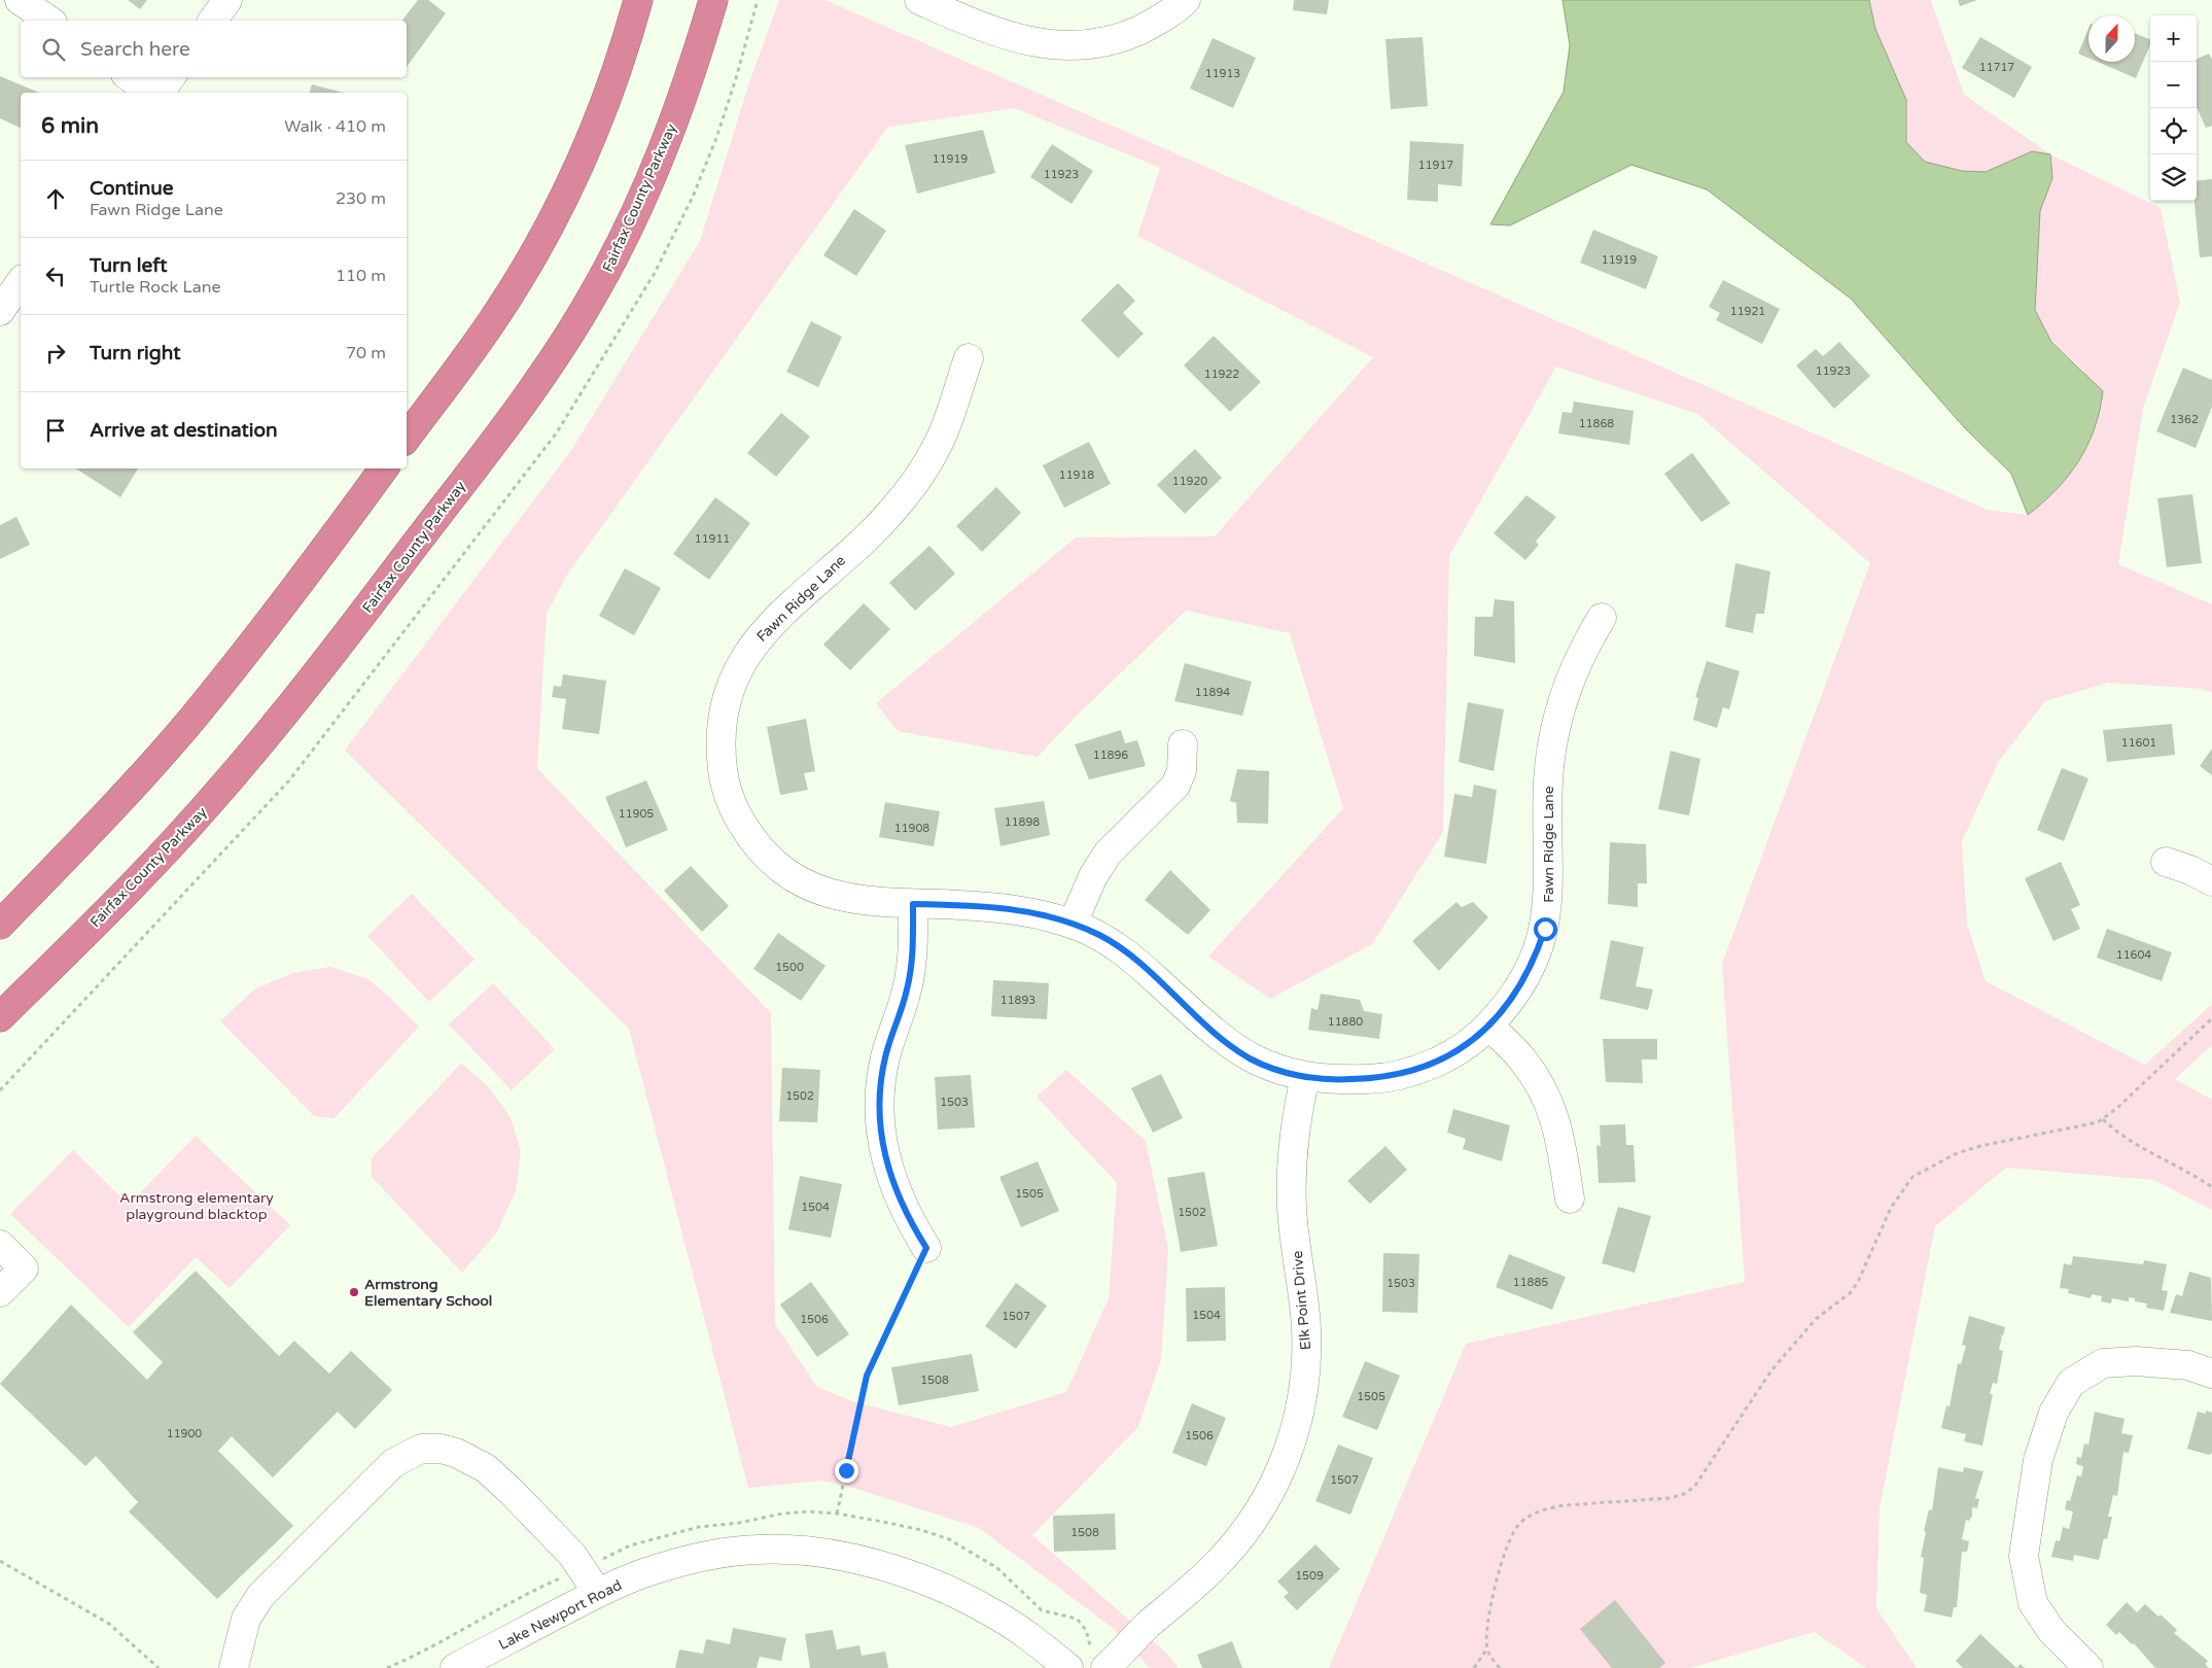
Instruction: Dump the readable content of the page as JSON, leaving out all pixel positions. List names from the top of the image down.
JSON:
{
  "streets": {
    "highway": ["Fairfax County Parkway"],
    "street": ["Fawn Ridge Lane", "Elk Point Drive", "Lake Newport Road"]
  },
  "crossings": [
    ["Fawn Ridge Lane", "Elk Point Drive"]
  ],
  "parks": ["Armstrong elementary playground blacktop"],
  "places": ["Armstrong Elementary School"],
  "house_numbers": [
    "11717",
    "11913",
    "11919",
    "11917",
    "11923",
    "11919",
    "11921",
    "11923",
    "11922",
    "1362",
    "11868",
    "11918",
    "11920",
    "11911",
    "11894",
    "11601",
    "11896",
    "11905",
    "11898",
    "11908",
    "11604",
    "1500",
    "11893",
    "11880",
    "1502",
    "1503",
    "1505",
    "1504",
    "1502",
    "11885",
    "1503",
    "1504",
    "1507",
    "1506",
    "1508",
    "1505",
    "11900",
    "1506",
    "1507",
    "1508",
    "1509"
  ],
  "north": "top",
  "page": {
    "map_buttons": ["+", "−"],
    "search": "Search here",
    "heading": ["6 min", "Walk · 410 m"],
    "list": [
      ["Continue", "Fawn Ridge Lane", "230 m"],
      ["Turn left", "Turtle Rock Lane", "110 m"],
      ["Turn right", "70 m"],
      "Arrive at destination"
    ]
  }
}
